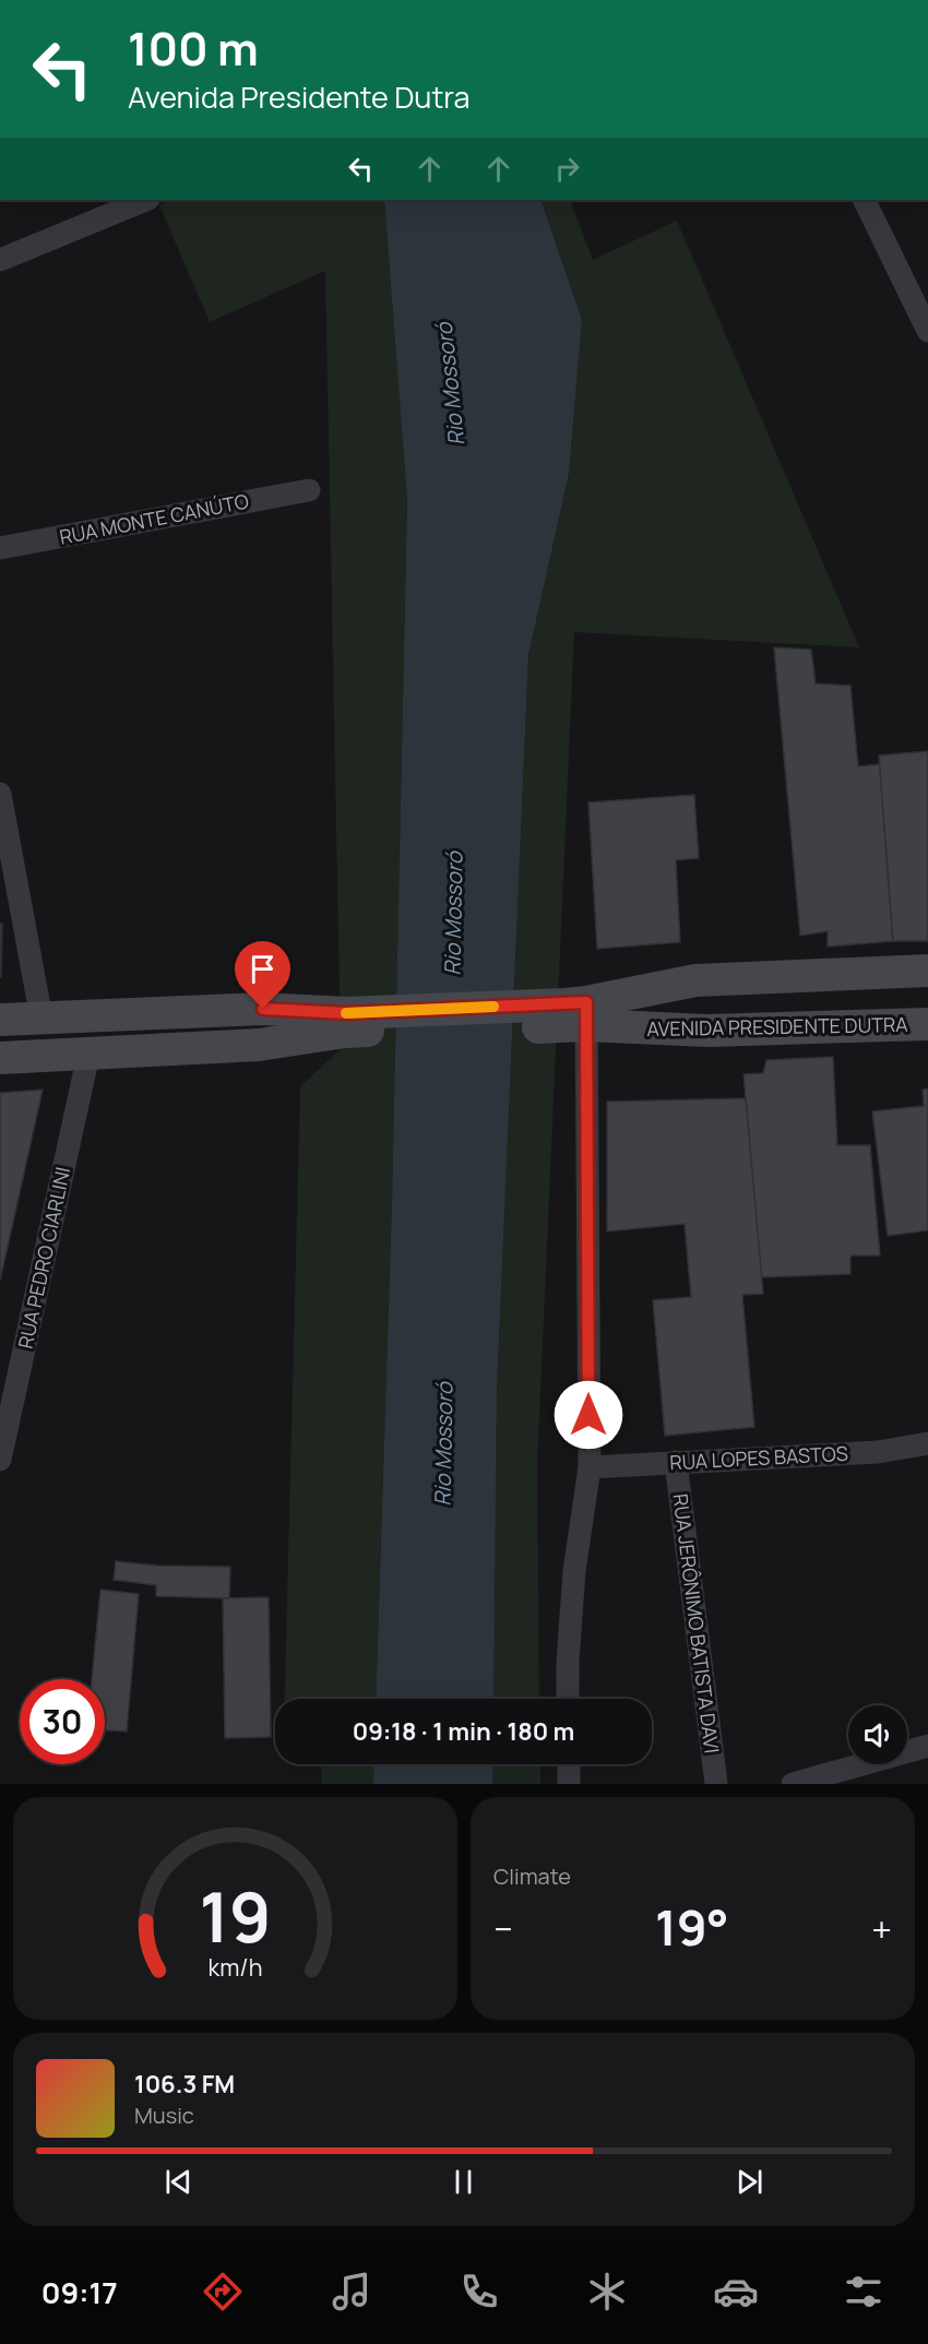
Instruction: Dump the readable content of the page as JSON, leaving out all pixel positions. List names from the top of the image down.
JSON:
{
  "streets": {
    "main road": ["AVENIDA PRESIDENTE DUTRA"],
    "street": [
      "RUA MONTE CANÚTO",
      "RUA PEDRO CIARLINI",
      "RUA LOPES BASTOS",
      "RUA JERÔNIMO BATISTA DAVI"
    ]
  },
  "crossings": [
    ["AVENIDA PRESIDENTE DUTRA", "RUA PEDRO CIARLINI"],
    ["RUA LOPES BASTOS", "RUA JERÔNIMO BATISTA DAVI"]
  ],
  "water": ["Rio Mossoró"],
  "page": {
    "turn": ["100 m", "Avenida Presidente Dutra"],
    "limit": "30",
    "trip": "09:18 · 1 min · 180 m",
    "tile": "Climate",
    "heat": ["−", "19°", "+"],
    "song": ["106.3 FM", "Music"],
    "tabs": "09:17",
    "gauge": ["19", "km/h"]
  }
}
